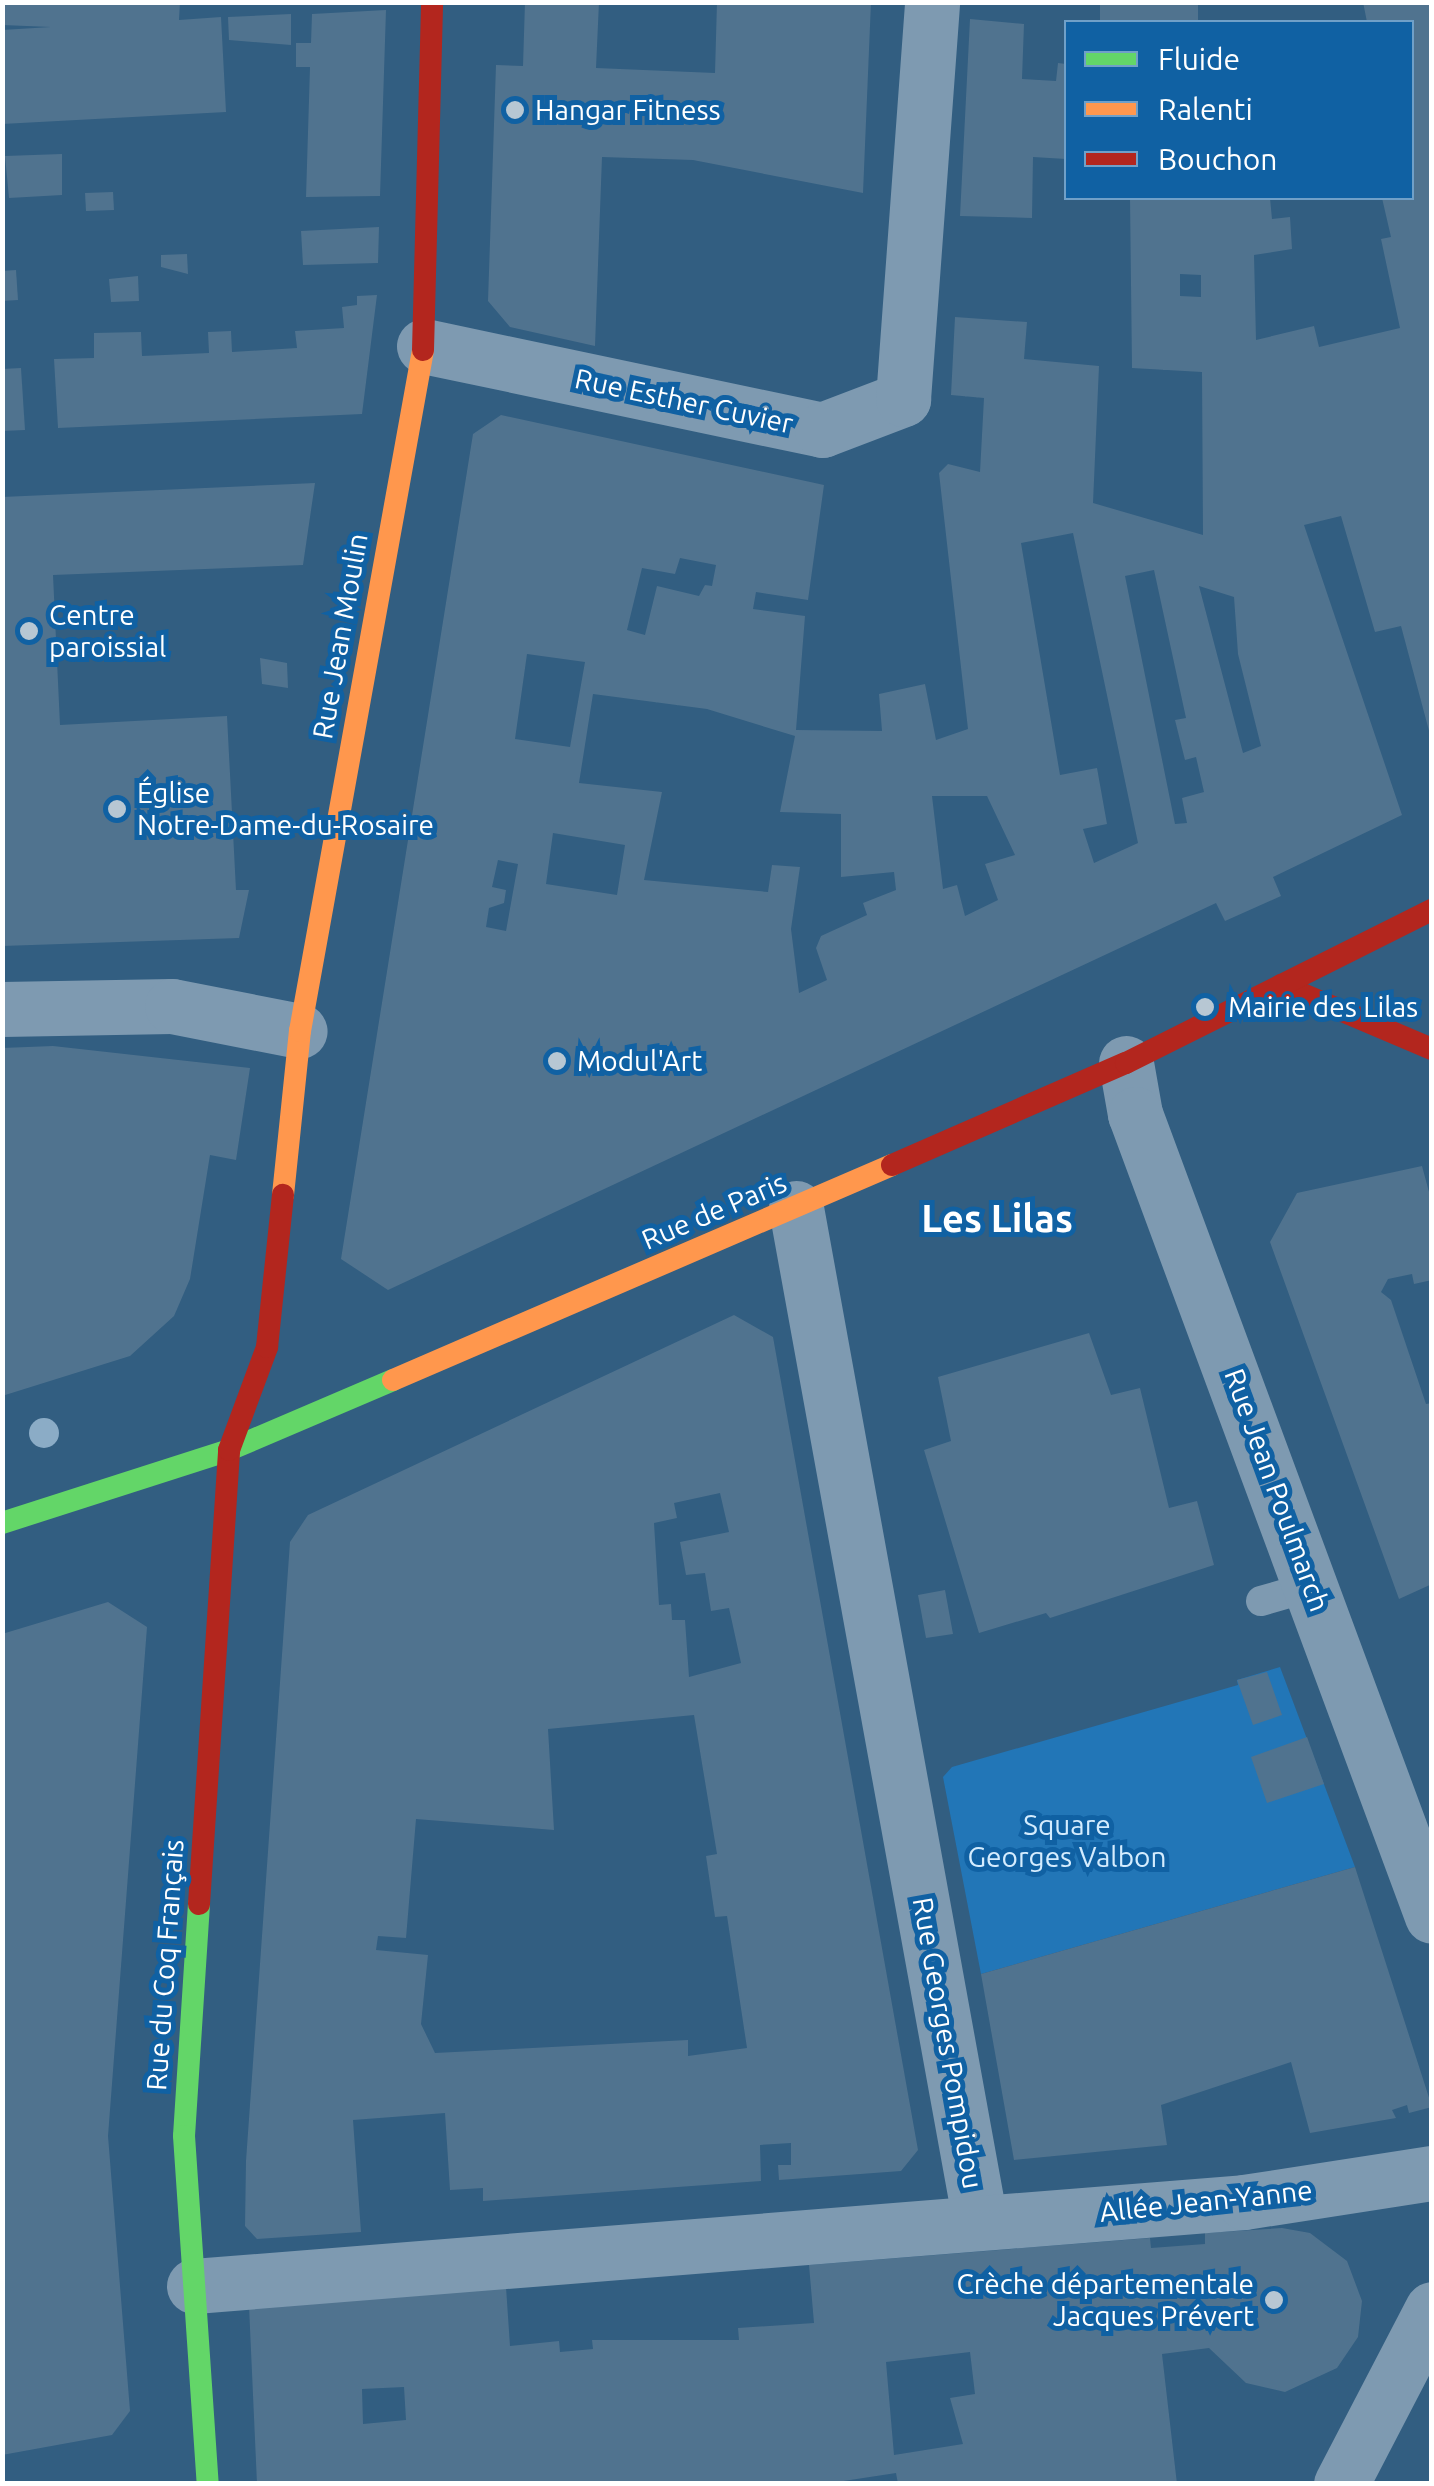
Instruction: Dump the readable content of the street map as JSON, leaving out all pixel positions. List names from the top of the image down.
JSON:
{
  "streets": {
    "street": [
      "Rue Esther Cuvier",
      "Rue Jean Moulin",
      "Rue de Paris",
      "Rue Jean Poulmarch",
      "Rue du Coq Français",
      "Rue Georges Pompidou",
      "Allée Jean-Yanne"
    ]
  },
  "crossings": [
    ["Rue Esther Cuvier", "Rue Jean Moulin"],
    ["Rue Jean Moulin", "Rue de Paris"],
    ["Rue Jean Moulin", "Rue du Coq Français"],
    ["Rue de Paris", "Rue Jean Poulmarch"],
    ["Rue de Paris", "Rue du Coq Français"],
    ["Rue de Paris", "Rue Georges Pompidou"],
    ["Rue du Coq Français", "Rue Georges Pompidou"],
    ["Rue Georges Pompidou", "Allée Jean-Yanne"]
  ],
  "districts": ["Les Lilas"],
  "parks": ["Square Georges Valbon"],
  "places": [
    "Hangar Fitness",
    "Centre paroissial",
    "Église Notre-Dame-du-Rosaire",
    "Mairie des Lilas",
    "Modul'Art",
    "Crèche départementale Jacques Prévert"
  ],
  "legend": ["Fluide", "Ralenti", "Bouchon"]
}
